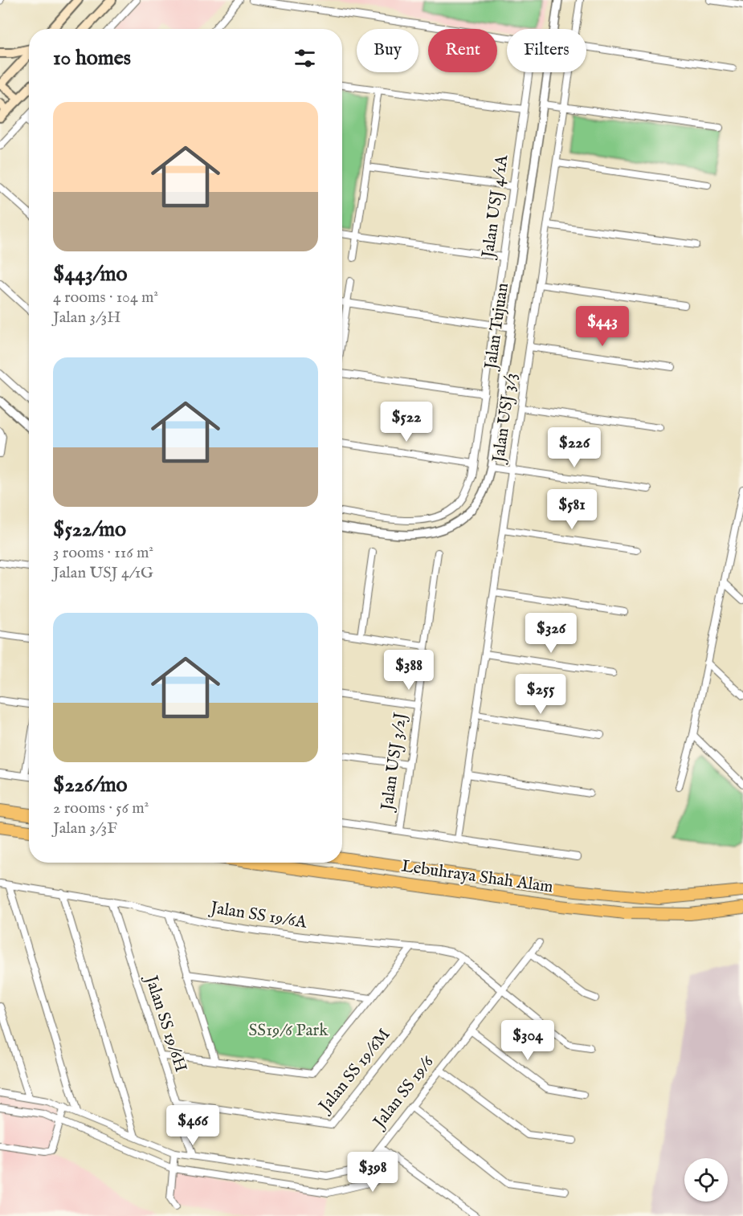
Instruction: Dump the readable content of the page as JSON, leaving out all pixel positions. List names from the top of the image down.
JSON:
{
  "streets": {
    "highway": ["Lebuhraya Shah Alam"],
    "street": [
      "Jalan USJ 4/1A",
      "Jalan Tujuan",
      "Jalan USJ 3/3",
      "Jalan USJ 3/2J",
      "Jalan SS 19/6A",
      "Jalan SS 19/6H",
      "Jalan SS 19/6M",
      "Jalan SS 19/6"
    ]
  },
  "crossings": [
    ["Jalan SS 19/6A", "Jalan SS 19/6H"],
    ["Jalan SS 19/6A", "Jalan SS 19/6M"],
    ["Jalan SS 19/6A", "Jalan SS 19/6"],
    ["Jalan SS 19/6H", "Jalan SS 19/6M"],
    ["Jalan SS 19/6H", "Jalan SS 19/6"]
  ],
  "parks": ["SS19/6 Park"],
  "page": {
    "chip": ["Buy", "Rent", "Filters"],
    "heading": "10 homes",
    "list": [
      {
        "name": "$443/mo",
        "note": "4 rooms · 104 m² · Jalan 3/3H"
      },
      {
        "name": "$522/mo",
        "note": "3 rooms · 116 m² · Jalan USJ 4/1G"
      },
      {
        "name": "$226/mo",
        "note": "2 rooms · 56 m² · Jalan 3/3F"
      }
    ],
    "price": [
      "$443",
      "$522",
      "$226",
      "$581",
      "$326",
      "$388",
      "$255",
      "$304",
      "$466",
      "$398"
    ]
  }
}
